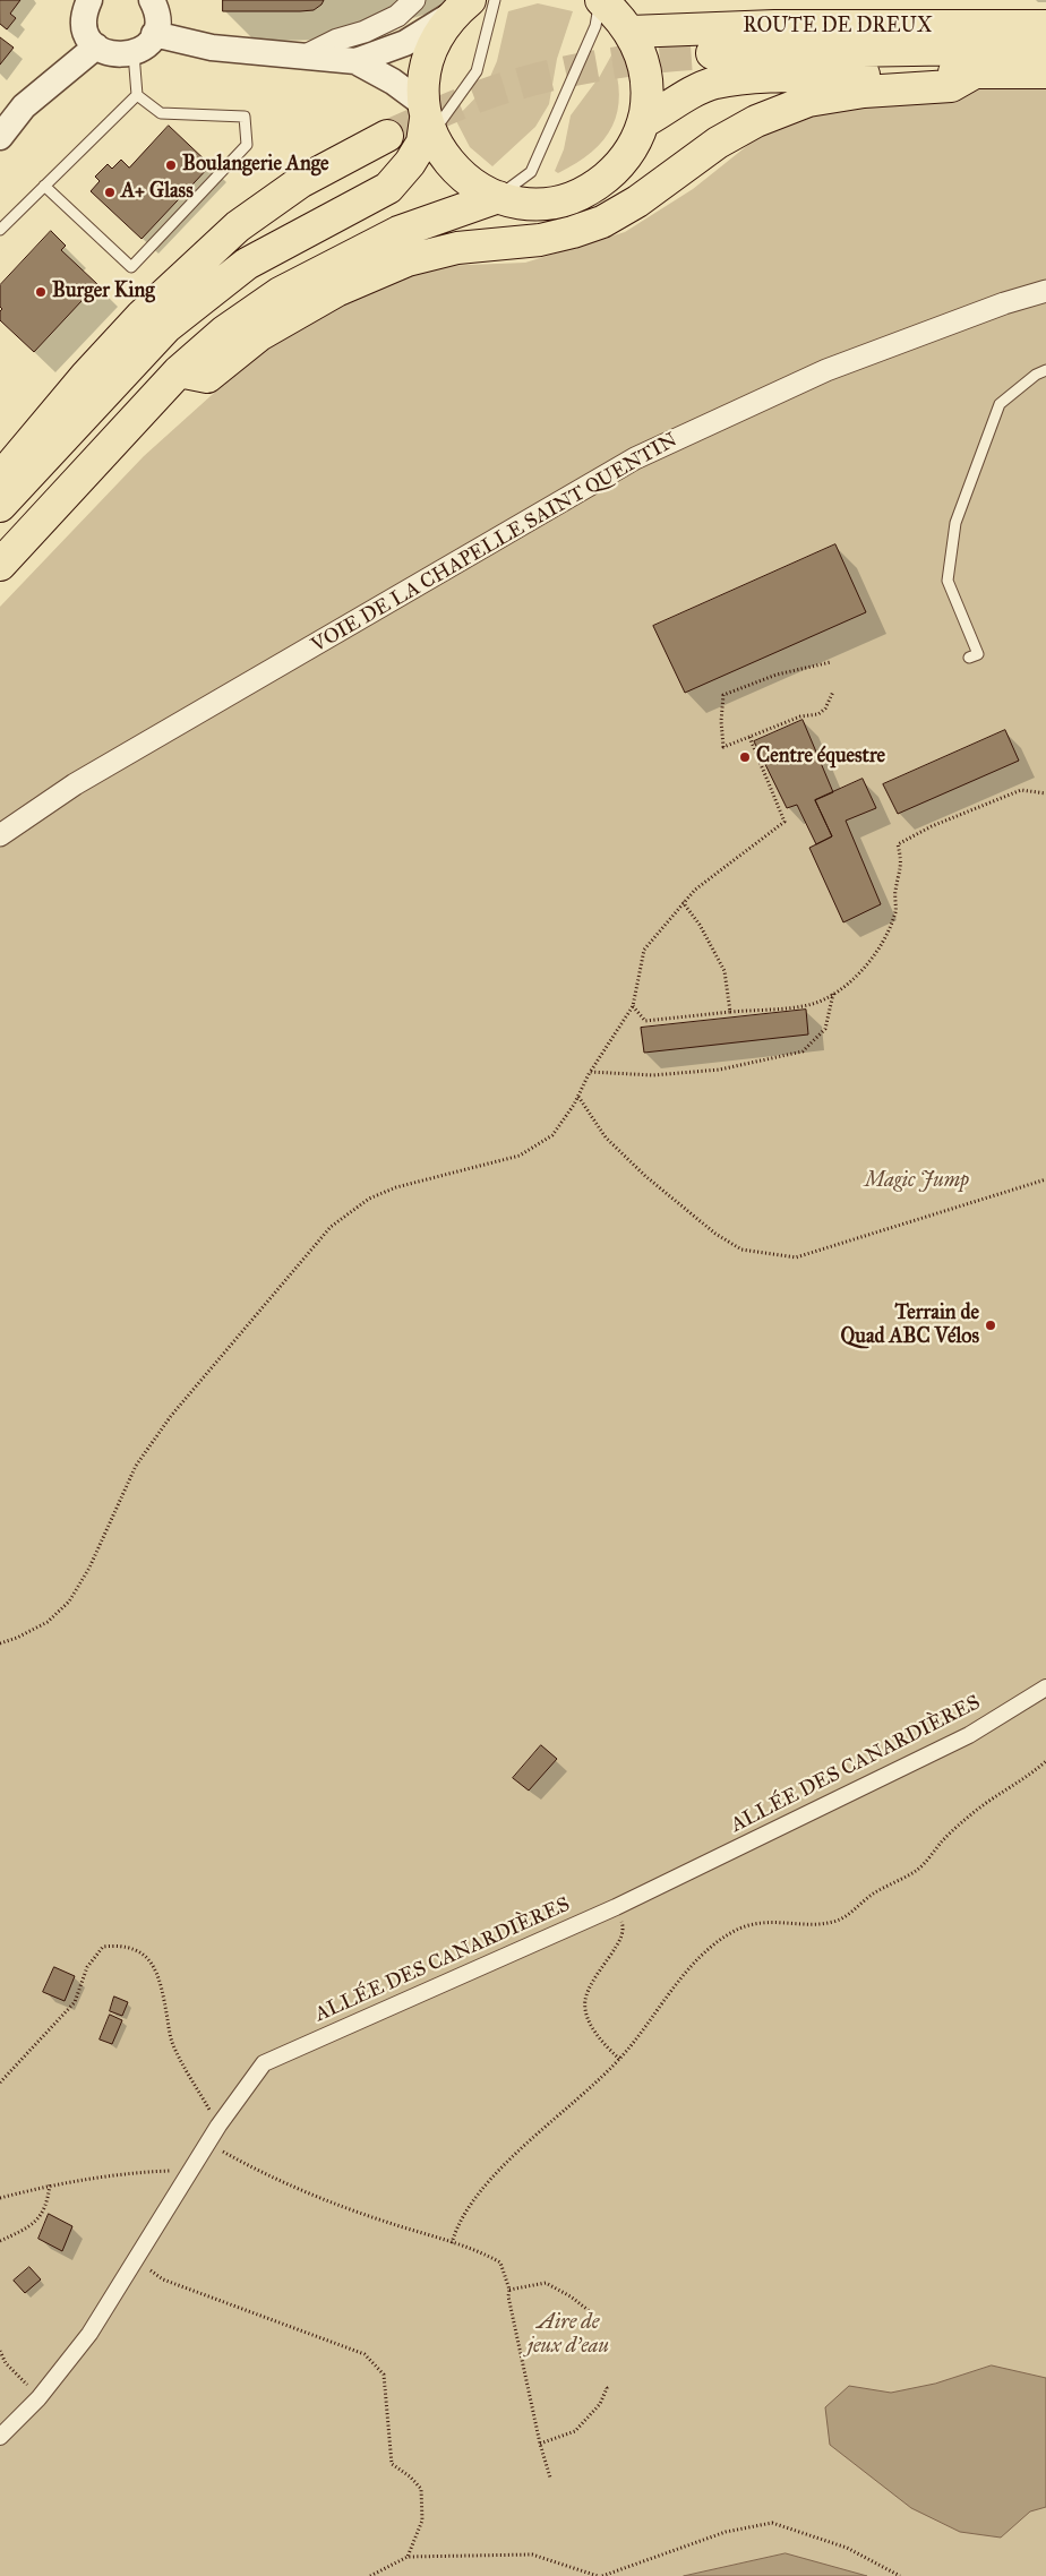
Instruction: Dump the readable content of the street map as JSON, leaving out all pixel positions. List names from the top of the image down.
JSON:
{
  "streets": {
    "main road": ["ROUTE DE DREUX"],
    "street": ["VOIE DE LA CHAPELLE SAINT QUENTIN", "ALLÉE DES CANARDIÈRES"]
  },
  "parks": ["Magic Jump", "Aire de jeux d’eau"],
  "places": [
    "Boulangerie Ange",
    "A+ Glass",
    "Burger King",
    "Centre équestre",
    "Terrain de Quad ABC Vélos"
  ]
}
